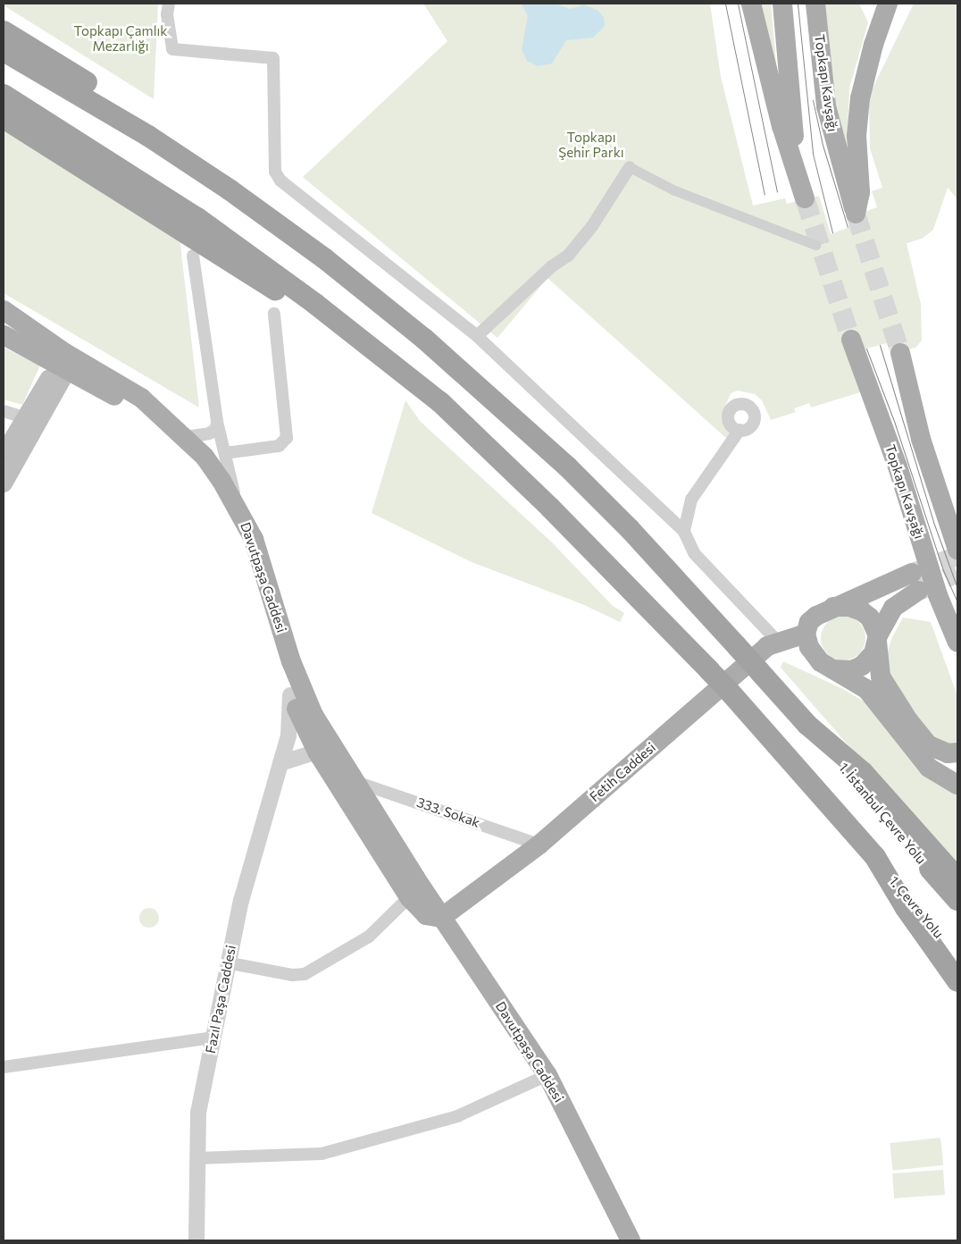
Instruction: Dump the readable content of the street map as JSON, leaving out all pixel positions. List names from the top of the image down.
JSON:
{
  "streets": {
    "highway": ["1. İstanbul Çevre Yolu", "1. Çevre Yolu"],
    "main road": ["Topkapı Kavşağı", "Davutpaşa Caddesi", "Fetih Caddesi"],
    "street": ["333. Sokak", "Fazıl Paşa Caddesi"]
  },
  "crossings": [
    ["Davutpaşa Caddesi", "Fetih Caddesi"],
    ["Davutpaşa Caddesi", "333. Sokak"],
    ["Davutpaşa Caddesi", "Fazıl Paşa Caddesi"],
    ["Fetih Caddesi", "333. Sokak"]
  ],
  "parks": ["Topkapı Çamlık Mezarlığı", "Topkapı Şehir Parkı"]
}
